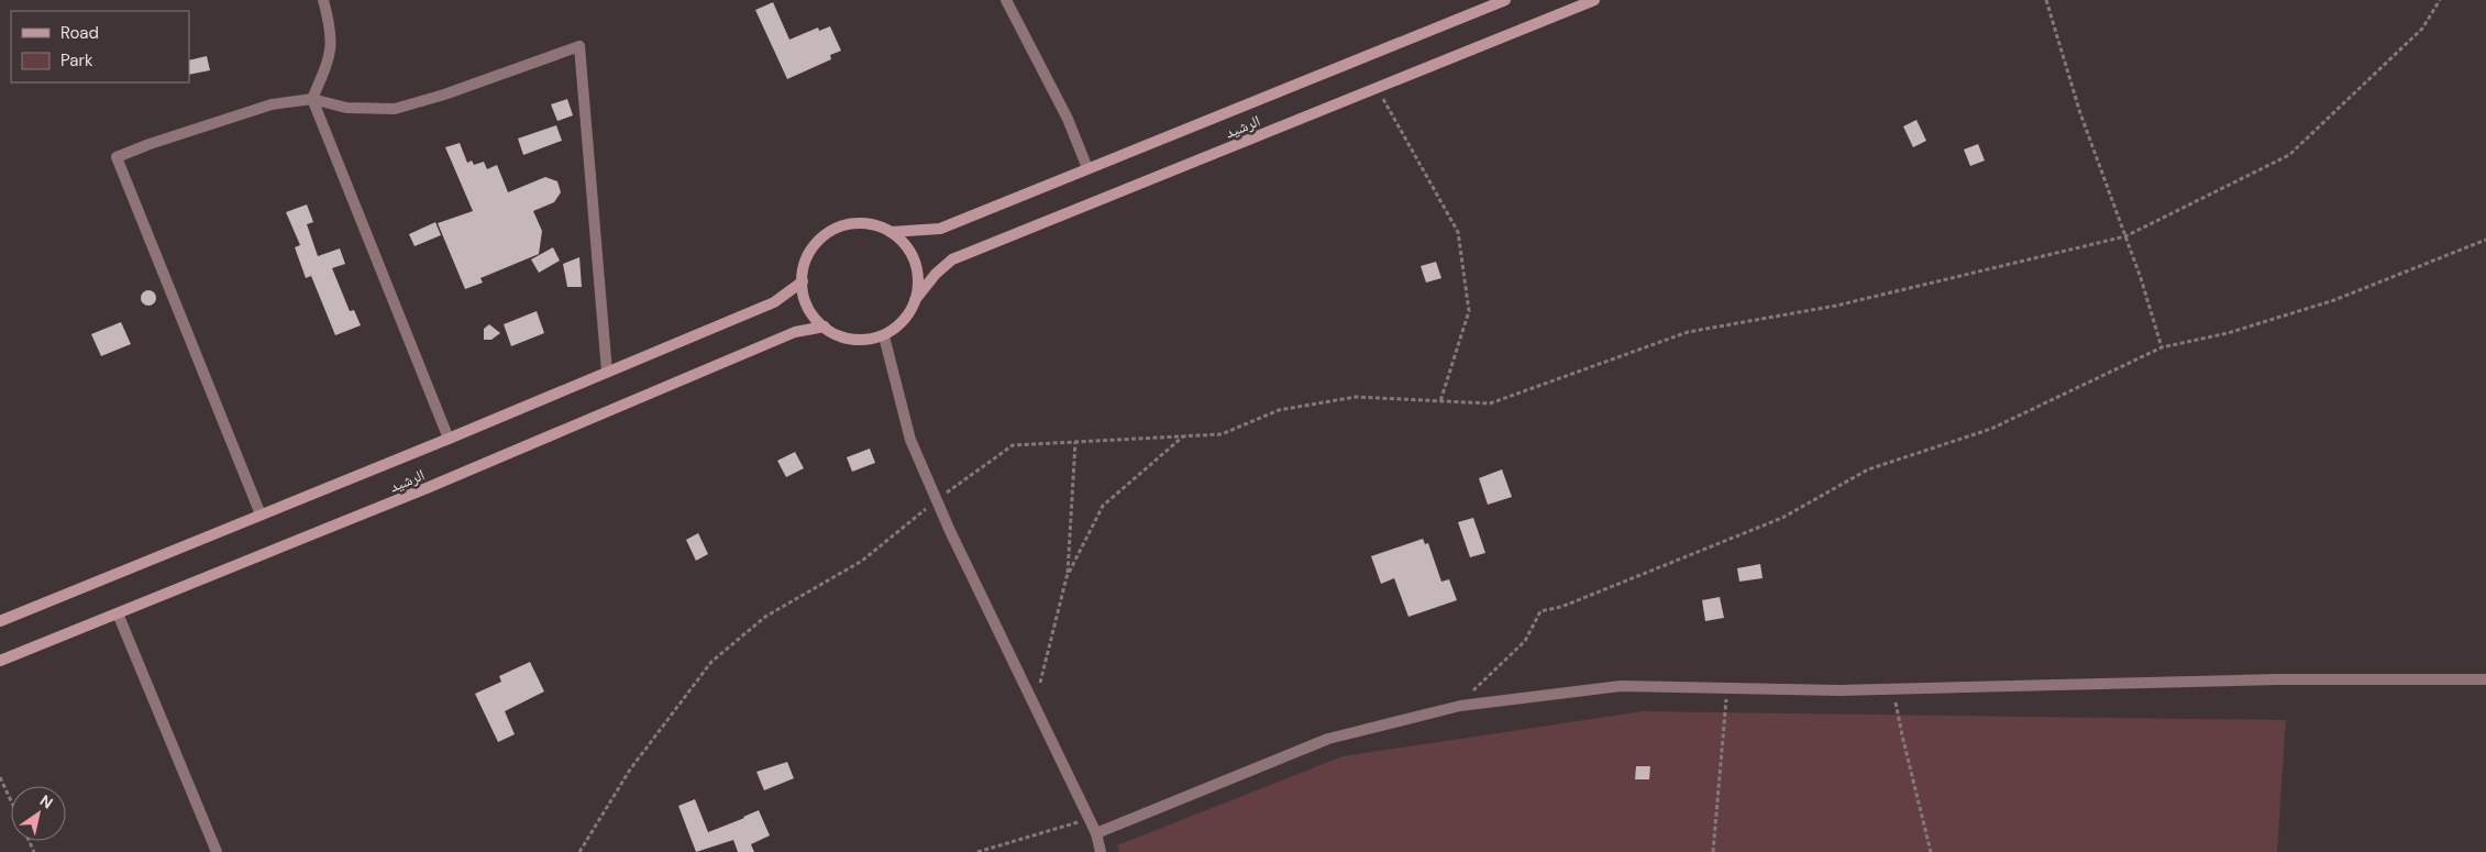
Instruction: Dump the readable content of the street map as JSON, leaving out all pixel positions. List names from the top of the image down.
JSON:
{
  "streets": {
    "street": ["الرشيد"]
  },
  "legend": ["Road", "Park"],
  "north": "top right"
}
